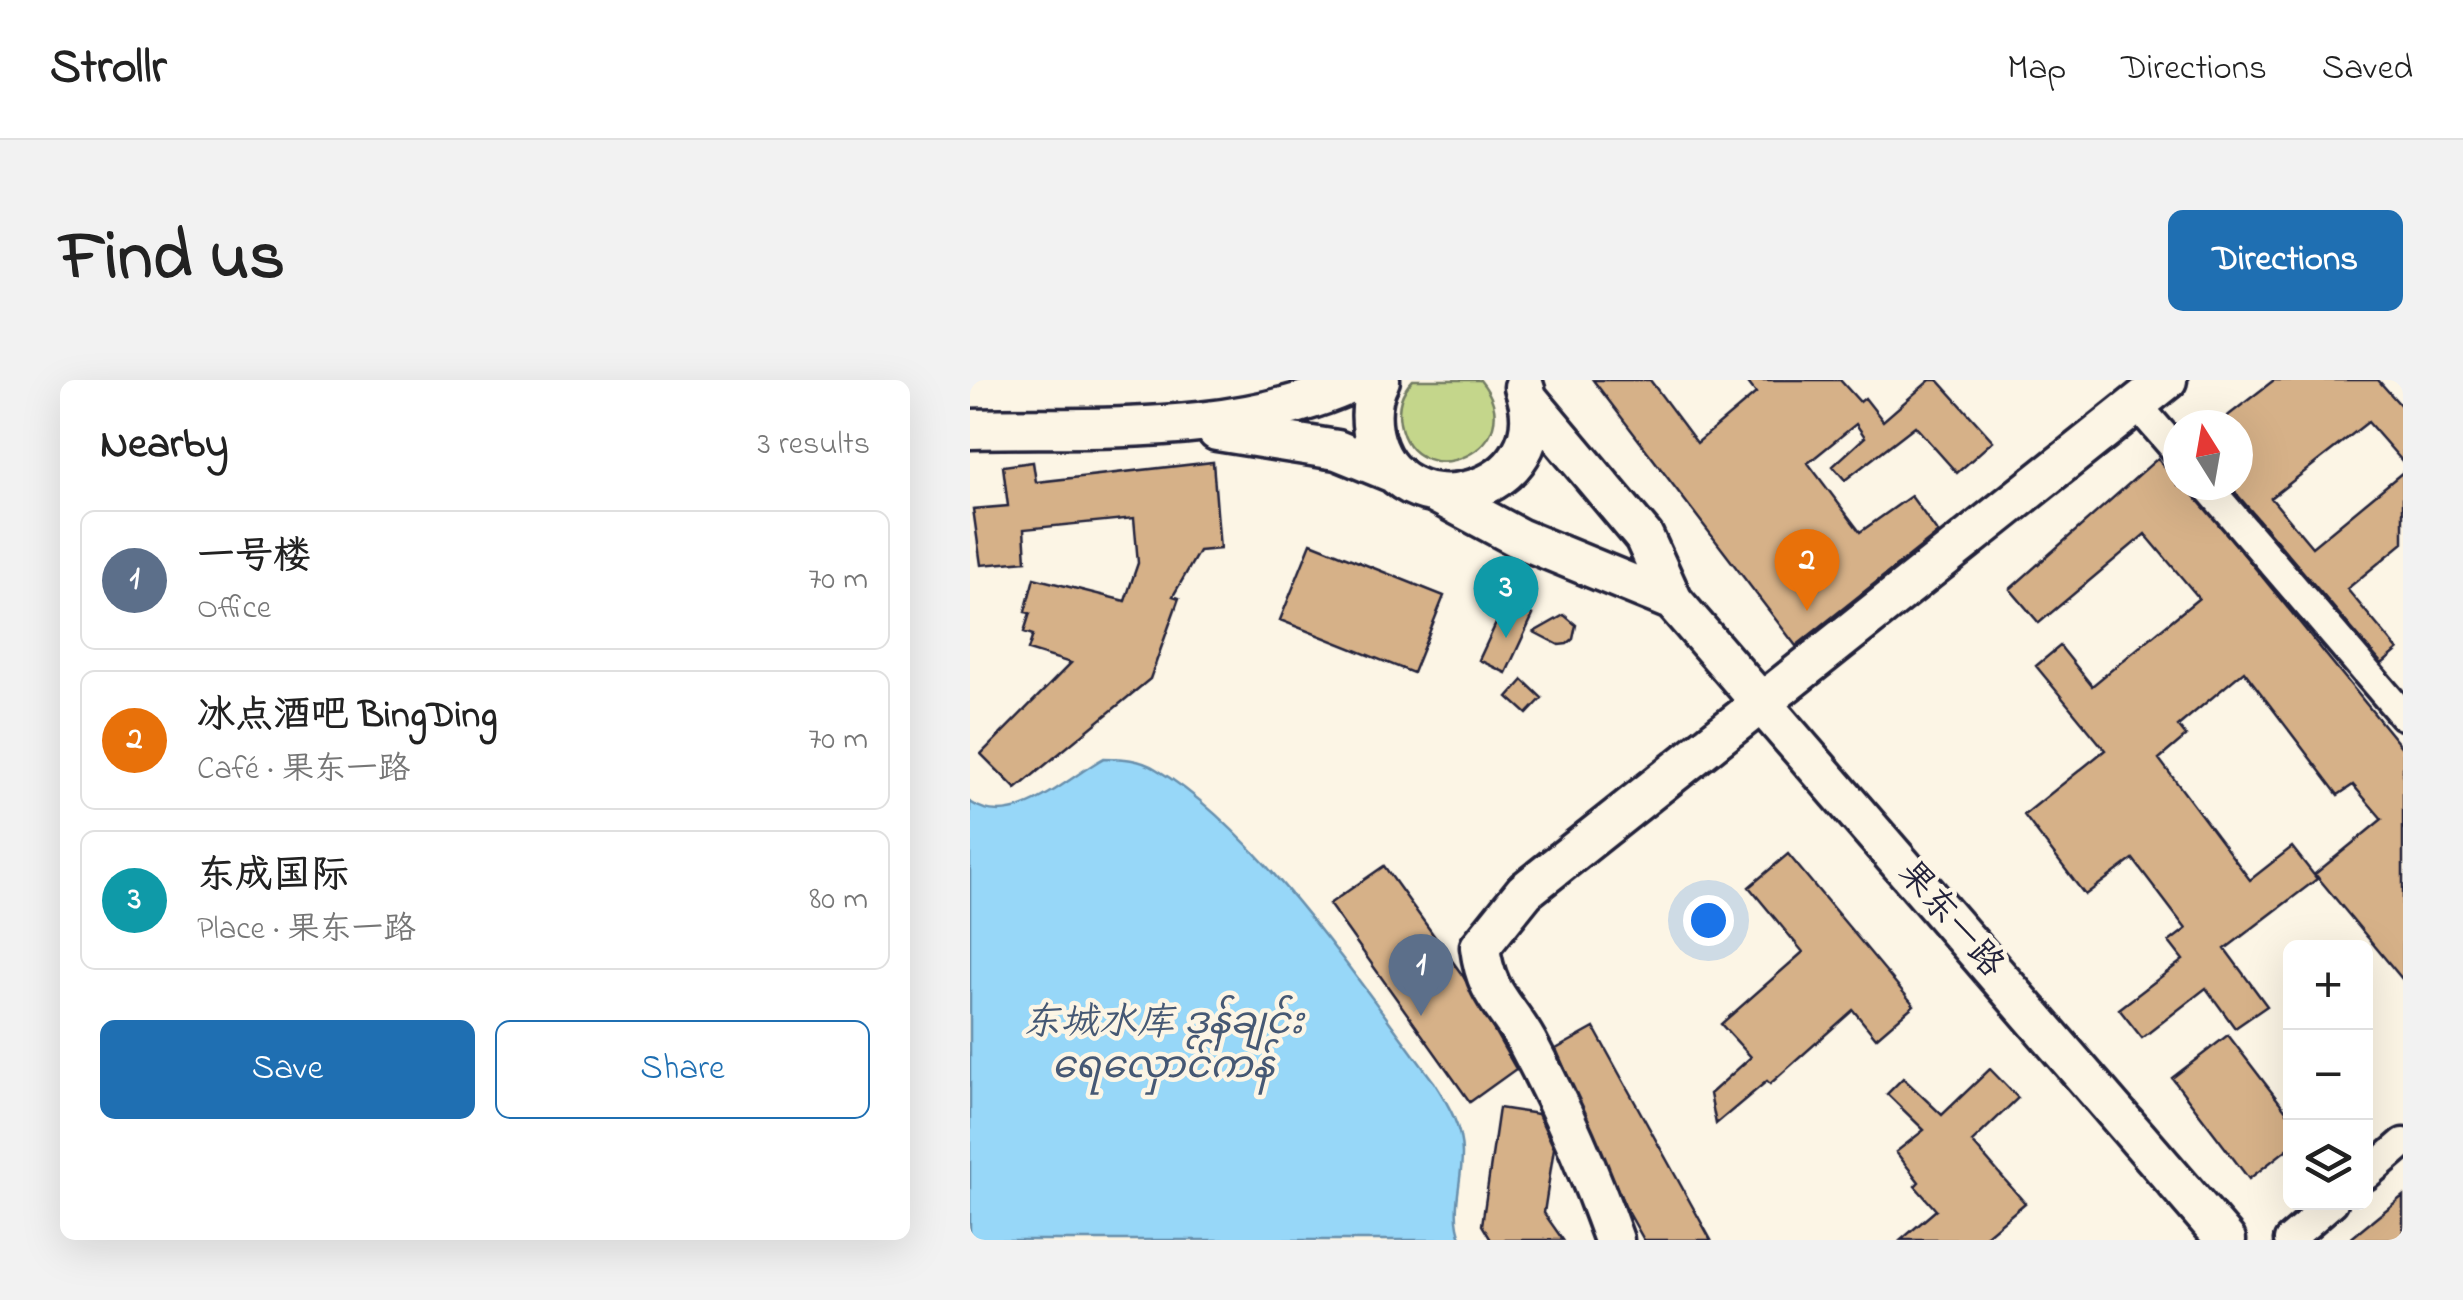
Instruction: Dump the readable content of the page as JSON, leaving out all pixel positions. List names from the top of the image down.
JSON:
{
  "streets": {
    "main road": ["果东一路"]
  },
  "water": ["东城水库 ဒွန်ချင်း ရေလှောင်ကန်"],
  "north": "top",
  "page": {
    "header": "Strollr",
    "nav": ["Map", "Directions", "Saved"],
    "title": "Find us",
    "buttons": [
      "Directions",
      ["Save", "Share"]
    ],
    "heading": ["Nearby", "3 results"],
    "list": [
      {
        "mark": "1",
        "name": "一号楼",
        "note": "Office",
        "value": "70 m"
      },
      {
        "mark": "2",
        "name": "冰点酒吧 BingDing",
        "note": "Café · 果东一路",
        "value": "70 m"
      },
      {
        "mark": "3",
        "name": "东成国际",
        "note": "Place · 果东一路",
        "value": "80 m"
      }
    ],
    "pins": ["2", "3", "1"],
    "map_buttons": ["+", "−"]
  }
}
